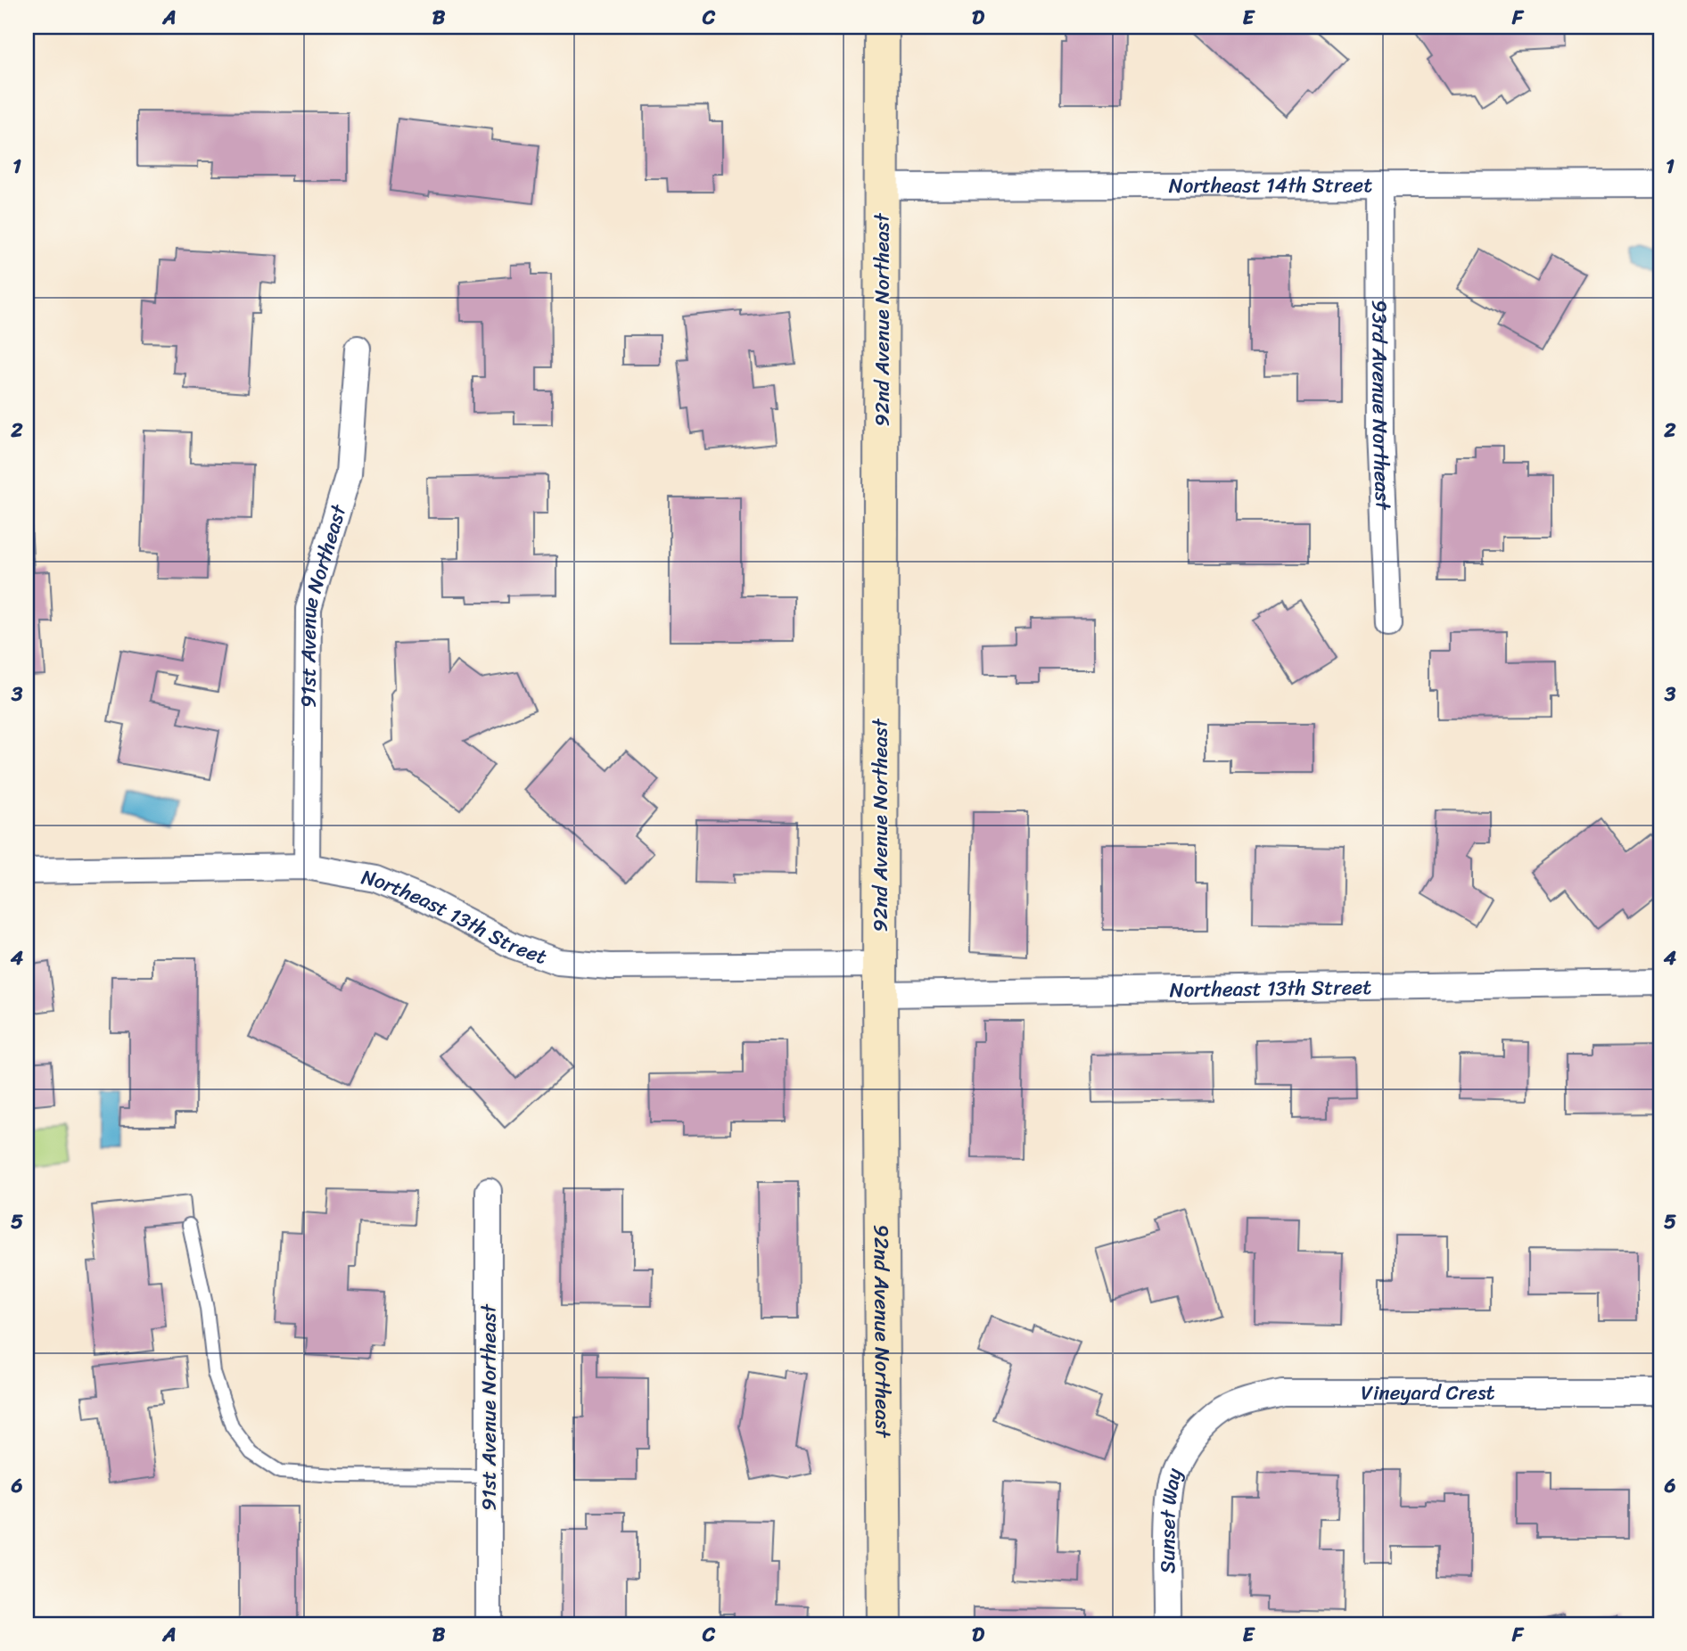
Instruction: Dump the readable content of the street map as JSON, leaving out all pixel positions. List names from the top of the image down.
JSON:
{
  "streets": {
    "main road": ["92nd Avenue Northeast"],
    "street": [
      "Northeast 14th Street",
      "93rd Avenue Northeast",
      "91st Avenue Northeast",
      "Northeast 13th Street",
      "Vineyard Crest",
      "Sunset Way"
    ]
  },
  "crossings": [
    ["Northeast 14th Street", "92nd Avenue Northeast"],
    ["Northeast 14th Street", "93rd Avenue Northeast"],
    ["92nd Avenue Northeast", "Northeast 13th Street"],
    ["91st Avenue Northeast", "Northeast 13th Street"],
    ["Vineyard Crest", "Sunset Way"]
  ],
  "grid": {
    "columns": [
      "A",
      "B",
      "C",
      "D",
      "E",
      "F"
    ],
    "rows": [
      "1",
      "2",
      "3",
      "4",
      "5",
      "6"
    ]
  }
}
